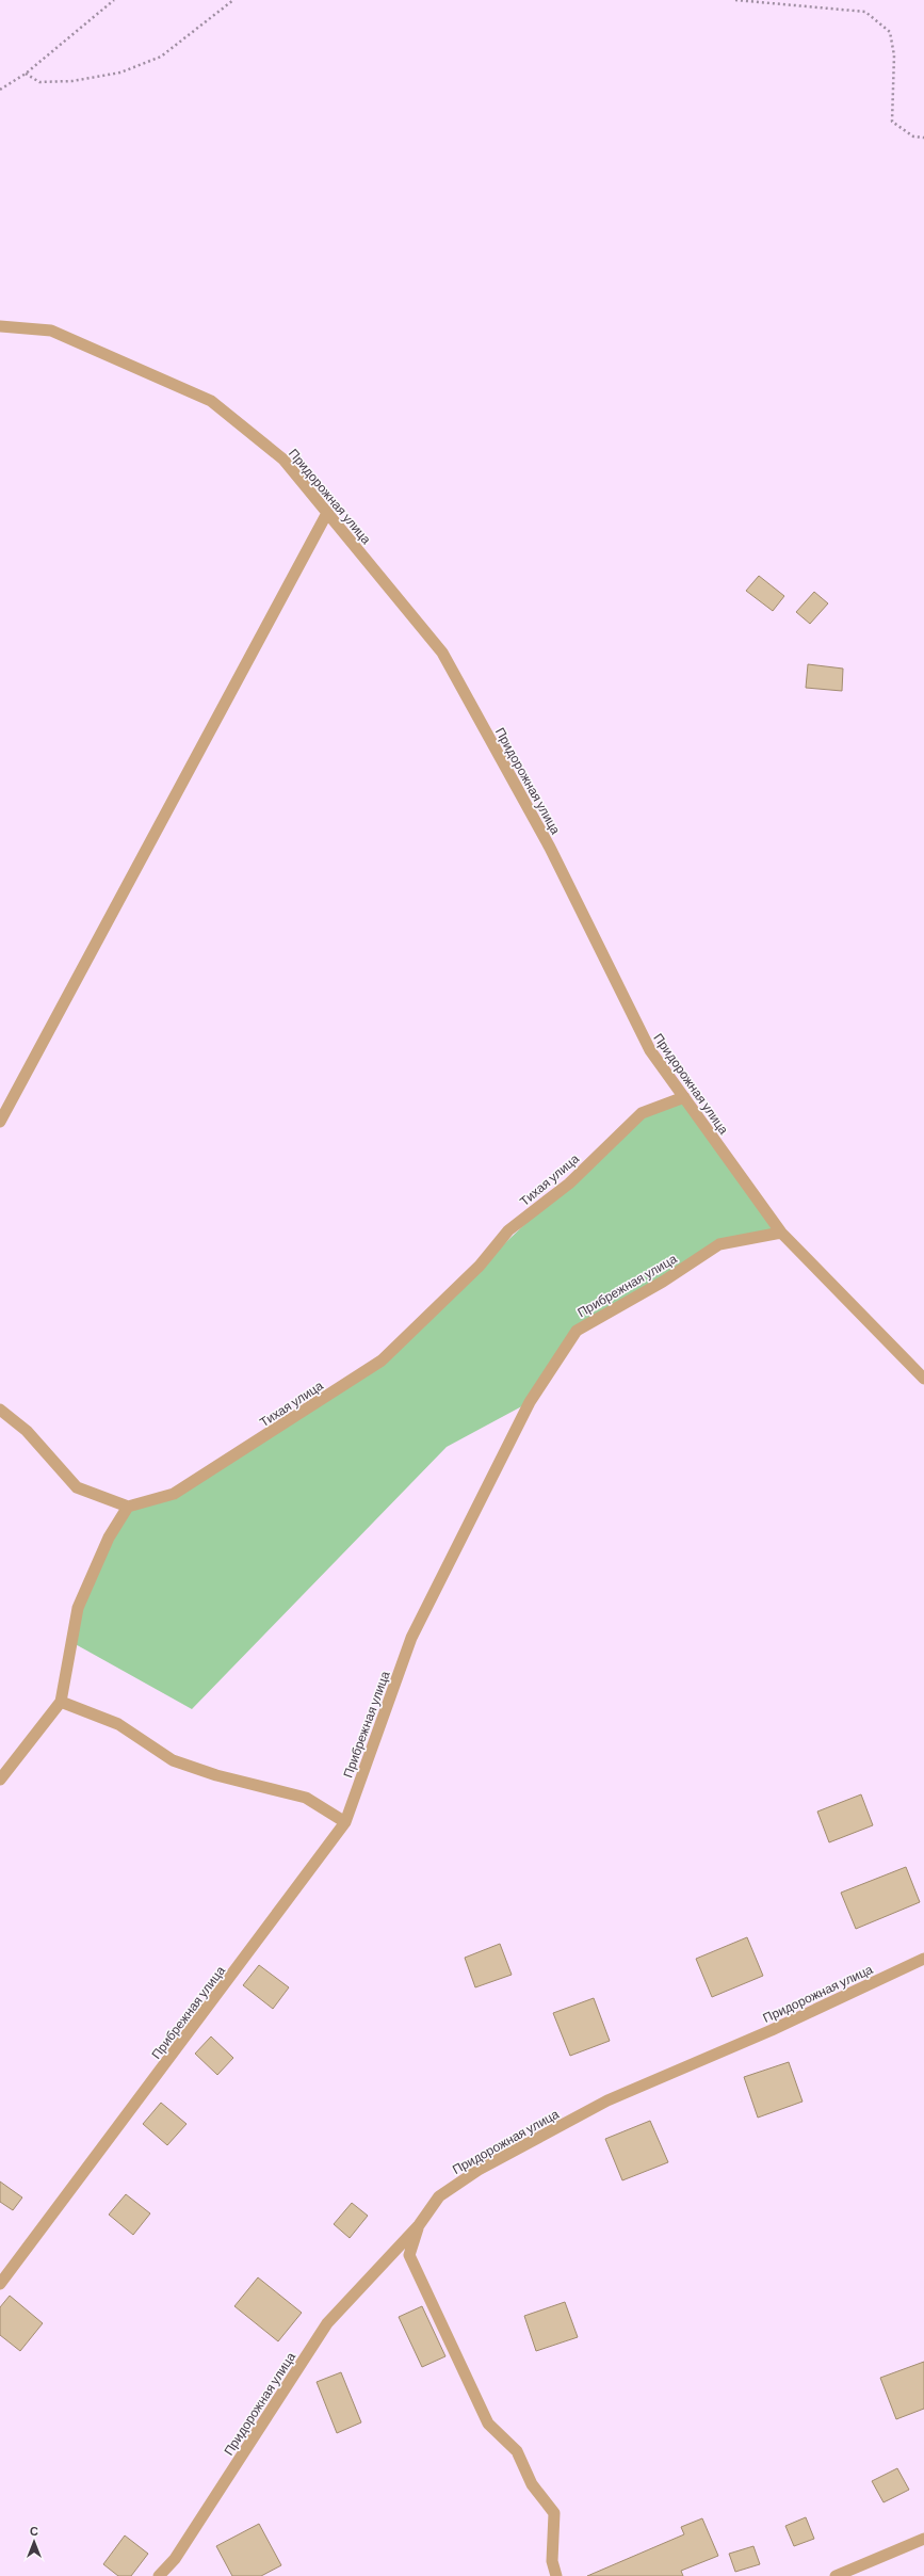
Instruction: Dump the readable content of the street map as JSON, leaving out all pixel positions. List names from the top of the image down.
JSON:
{
  "streets": {
    "street": ["Придорожная улица", "Тихая улица", "Прибрежная улица"]
  },
  "crossings": [
    ["Придорожная улица", "Тихая улица"],
    ["Придорожная улица", "Прибрежная улица"]
  ],
  "north": "top"
}
